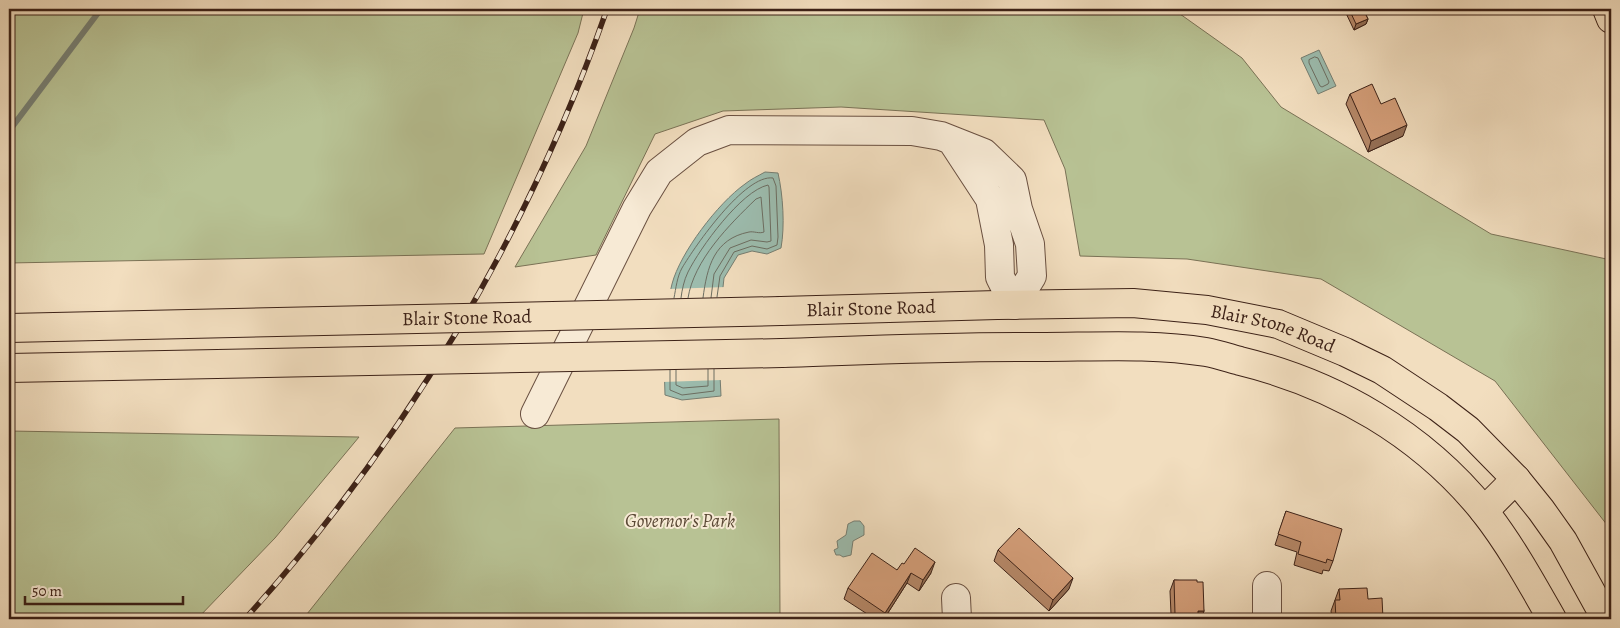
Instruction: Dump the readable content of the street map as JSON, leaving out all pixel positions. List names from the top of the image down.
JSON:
{
  "streets": {
    "main road": ["Blair Stone Road"]
  },
  "parks": ["Governor's Park"],
  "scale_bar": "50 m"
}
